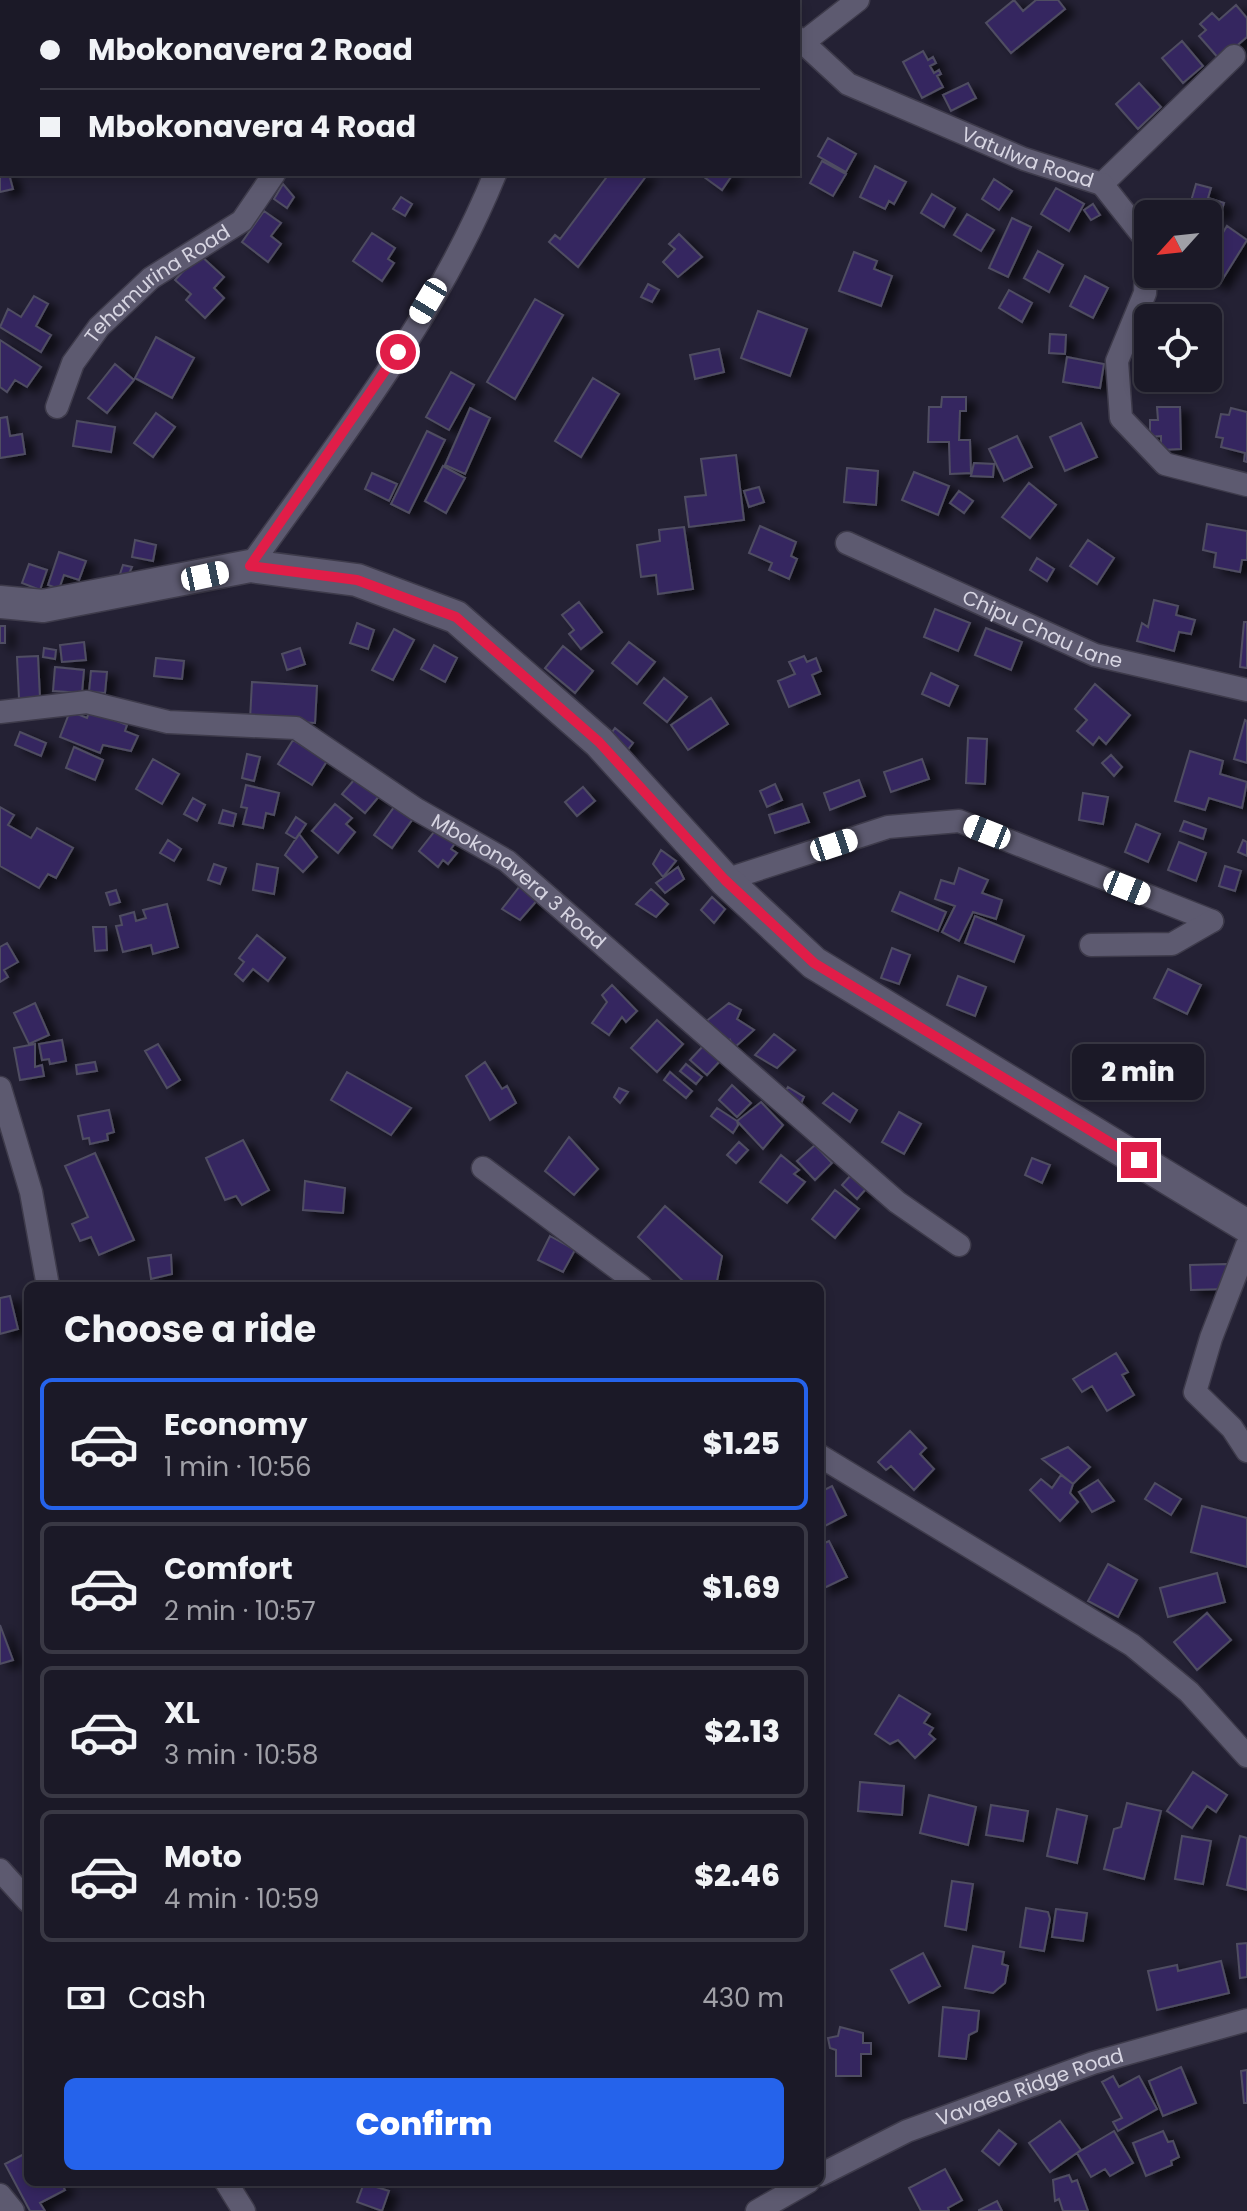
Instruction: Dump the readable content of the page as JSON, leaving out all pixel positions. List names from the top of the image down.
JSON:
{
  "streets": {
    "street": [
      "Vatulwa Road",
      "Tehamurina Road",
      "Chipu Chau Lane",
      "Mbokonavera 3 Road",
      "Vavaea Ridge Road"
    ]
  },
  "north": "bottom left",
  "page": {
    "banner": ["Mbokonavera 2 Road", "Mbokonavera 4 Road"],
    "bubble": "2 min",
    "heading": "Choose a ride",
    "list": [
      {
        "name": "Economy",
        "note": "1 min · 10:56",
        "value": "$1.25"
      },
      {
        "name": "Comfort",
        "note": "2 min · 10:57",
        "value": "$1.69"
      },
      {
        "name": "XL",
        "note": "3 min · 10:58",
        "value": "$2.13"
      },
      {
        "name": "Moto",
        "note": "4 min · 10:59",
        "value": "$2.46"
      }
    ],
    "pay": ["Cash", "430 m"],
    "buttons": "Confirm"
  }
}
